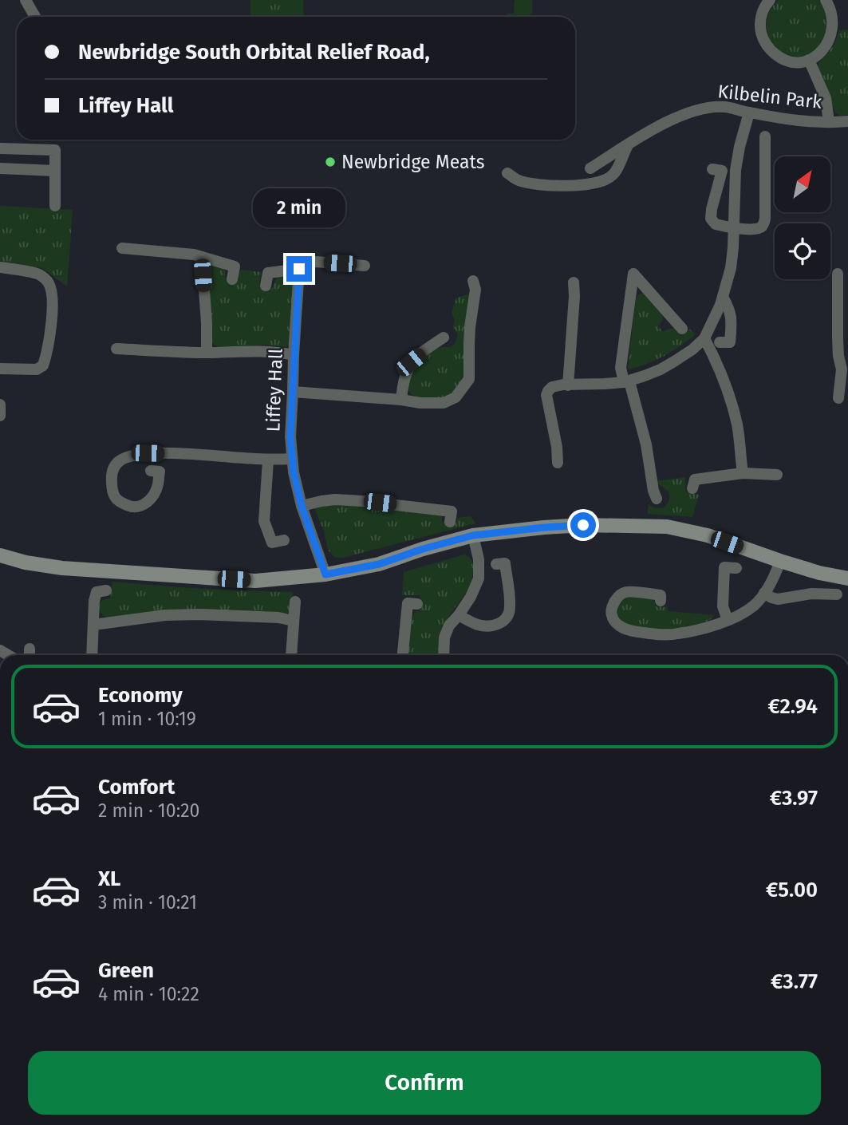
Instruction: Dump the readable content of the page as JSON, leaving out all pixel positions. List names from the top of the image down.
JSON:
{
  "streets": {
    "street": ["Kilbelin Park", "Liffey Hall"]
  },
  "places": ["Newbridge Meats"],
  "north": "top right",
  "page": {
    "banner": ["Newbridge South Orbital Relief Road,", "Liffey Hall"],
    "bubble": "2 min",
    "list": [
      {
        "name": "Economy",
        "note": "1 min · 10:19",
        "value": "€2.94"
      },
      {
        "name": "Comfort",
        "note": "2 min · 10:20",
        "value": "€3.97"
      },
      {
        "name": "XL",
        "note": "3 min · 10:21",
        "value": "€5.00"
      },
      {
        "name": "Green",
        "note": "4 min · 10:22",
        "value": "€3.77"
      }
    ],
    "buttons": "Confirm"
  }
}
